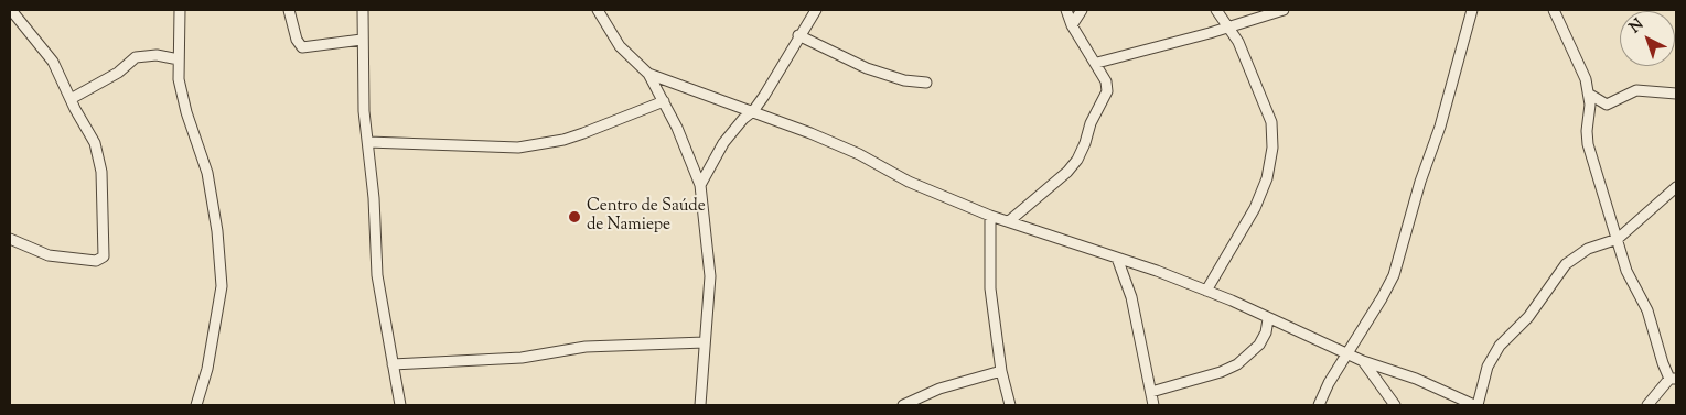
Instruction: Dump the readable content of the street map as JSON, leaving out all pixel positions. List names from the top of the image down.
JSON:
{
  "places": ["Centro de Saúde de Namiepe"],
  "north": "top left"
}
